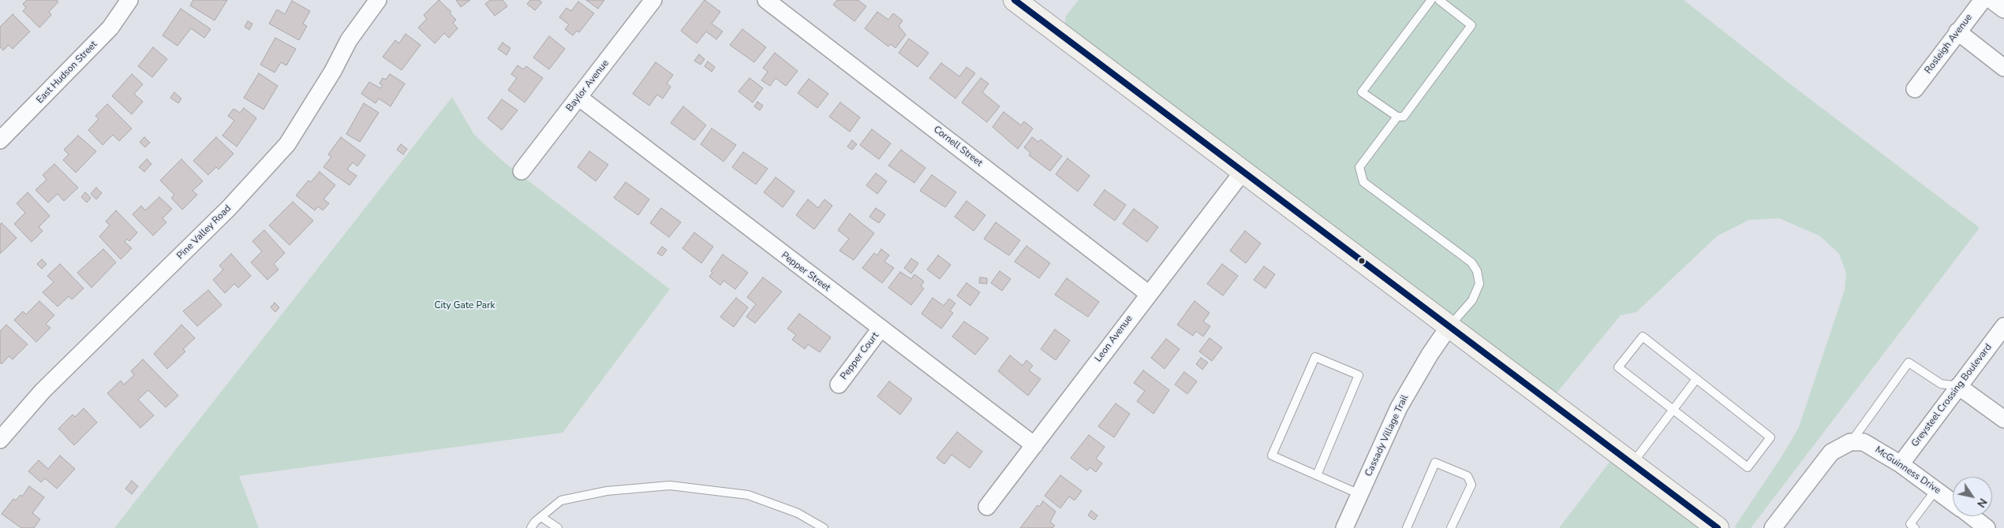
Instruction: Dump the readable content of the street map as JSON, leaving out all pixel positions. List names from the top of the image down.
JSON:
{
  "streets": {
    "street": [
      "Rosleigh Avenue",
      "East Hudson Street",
      "Baylor Avenue",
      "Cornell Street",
      "Pine Valley Road",
      "Pepper Street",
      "Leon Avenue",
      "Pepper Court",
      "Greysteel Crossing Boulevard",
      "Cassady Village Trail",
      "McGuinness Drive"
    ]
  },
  "crossings": [
    ["Baylor Avenue", "Pepper Street"],
    ["Cornell Street", "Leon Avenue"],
    ["Pepper Street", "Leon Avenue"],
    ["Pepper Street", "Pepper Court"],
    ["Greysteel Crossing Boulevard", "McGuinness Drive"]
  ],
  "parks": ["City Gate Park"],
  "north": "bottom right"
}
